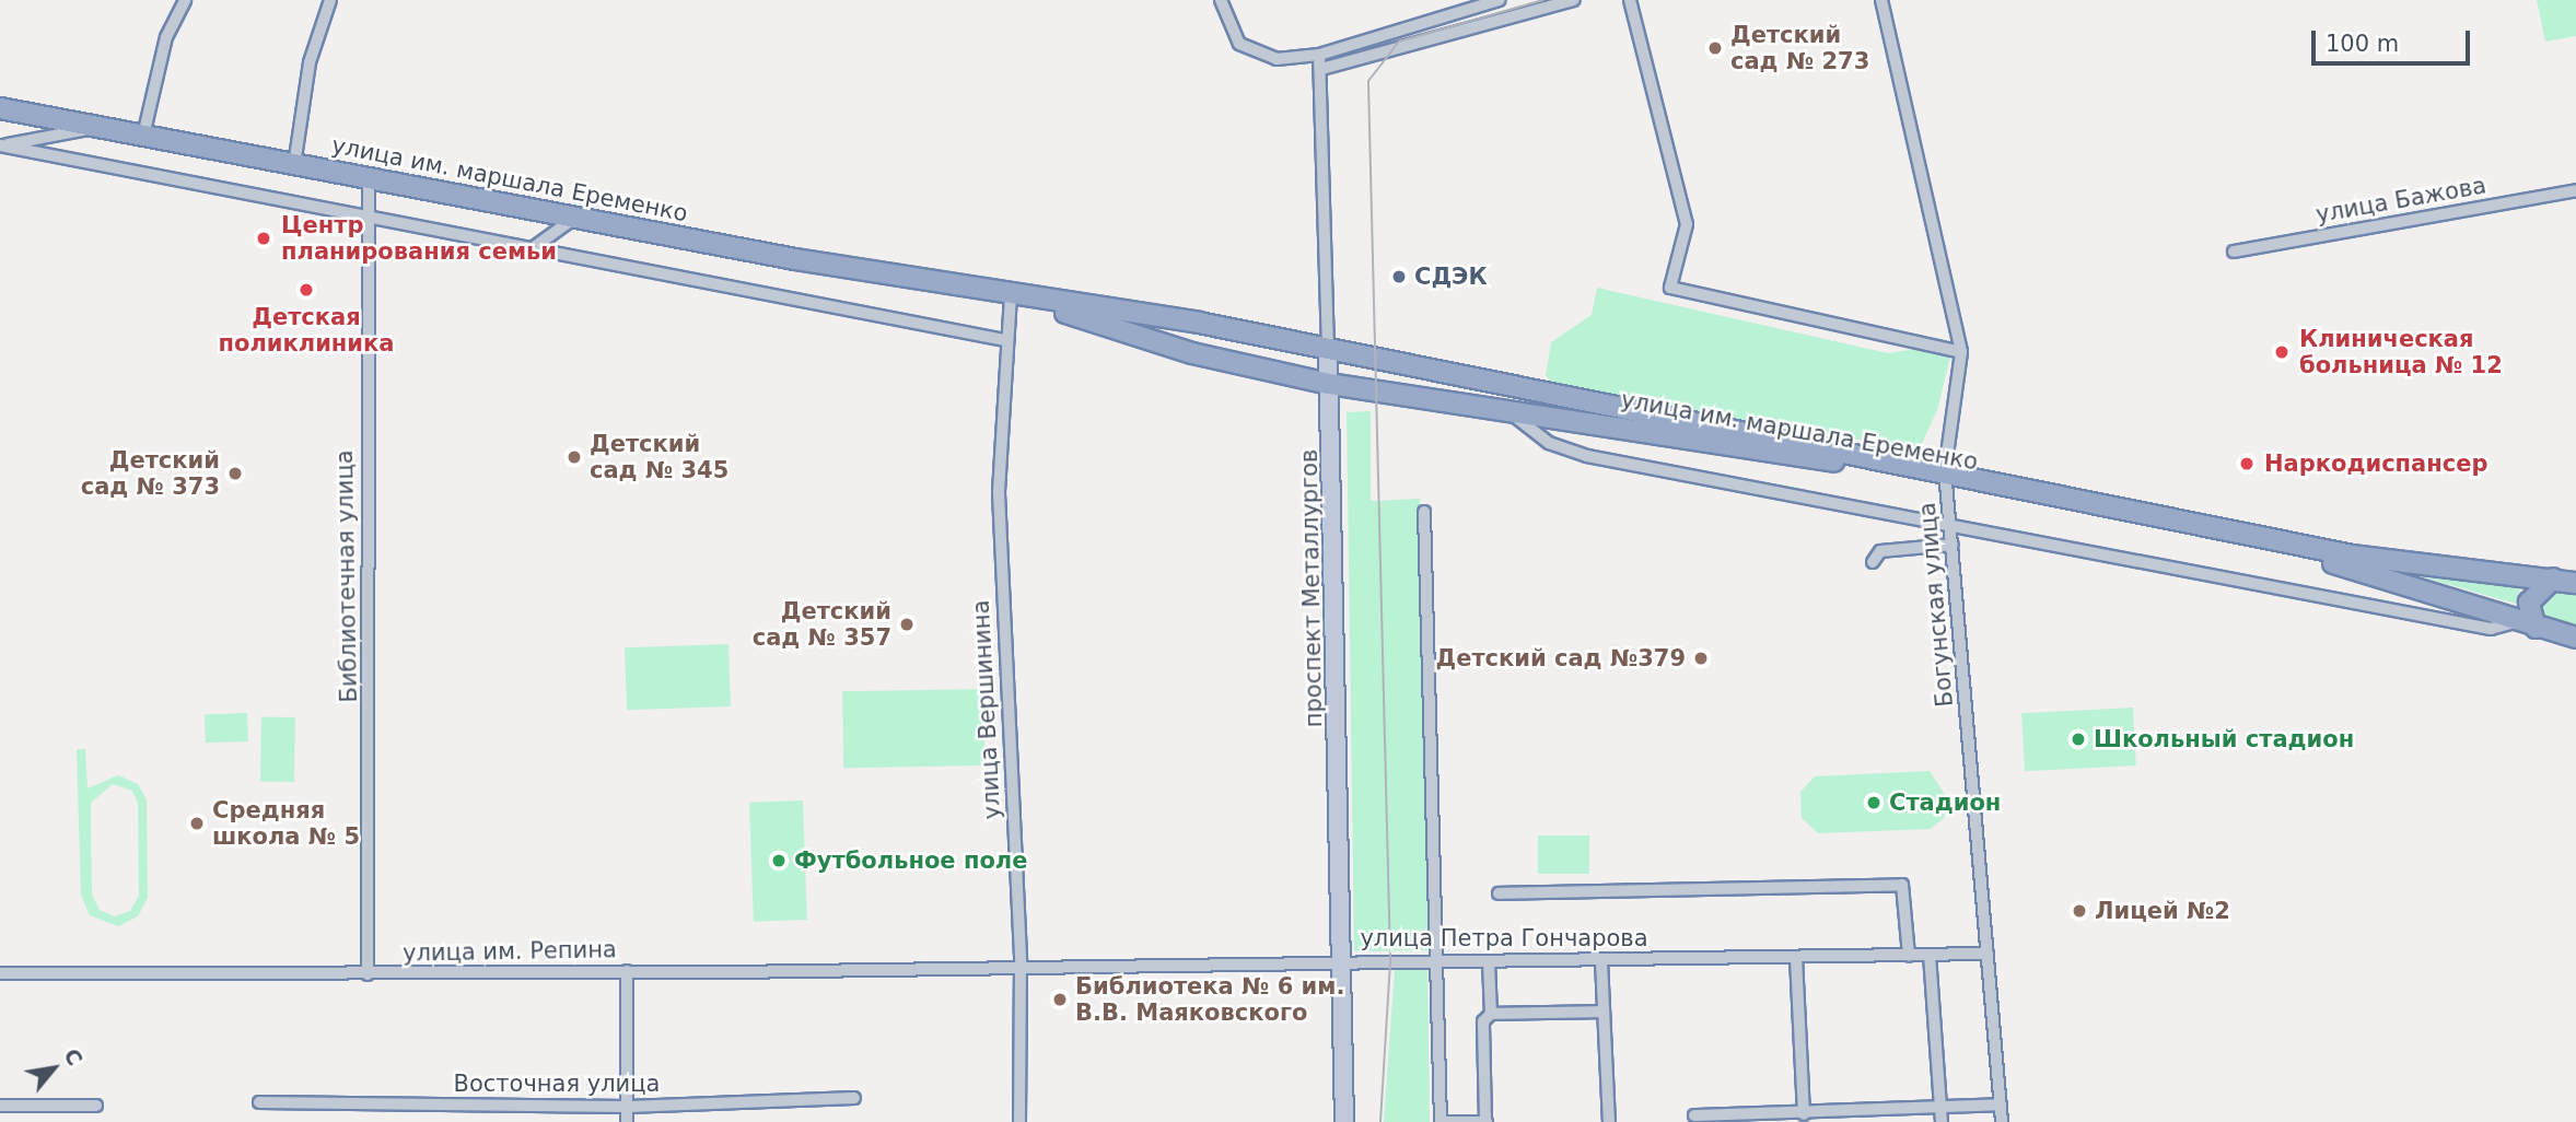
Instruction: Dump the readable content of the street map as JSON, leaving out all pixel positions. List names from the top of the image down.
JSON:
{
  "streets": {
    "highway": ["улица им. маршала Еременко"],
    "main road": ["проспект Металлургов"],
    "street": [
      "улица Бажова",
      "Библиотечная улица",
      "Богунская улица",
      "улица Вершинина",
      "улица Петра Гончарова",
      "улица им. Репина",
      "Восточная улица"
    ]
  },
  "crossings": [
    ["улица им. маршала Еременко", "Библиотечная улица"],
    ["улица им. маршала Еременко", "проспект Металлургов"],
    ["улица им. маршала Еременко", "Богунская улица"],
    ["улица им. маршала Еременко", "улица Вершинина"],
    ["Библиотечная улица", "улица им. Репина"],
    ["проспект Металлургов", "улица Петра Гончарова"],
    ["Богунская улица", "улица Петра Гончарова"],
    ["улица Вершинина", "улица Петра Гончарова"],
    ["улица Вершинина", "улица им. Репина"],
    ["улица Петра Гончарова", "улица им. Репина"]
  ],
  "places": [
    "Детский сад № 273",
    "Центр планирования семьи",
    "СДЭК",
    "Детская поликлиника",
    "Клиническая больница № 12",
    "Детский сад № 345",
    "Наркодиспансер",
    "Детский сад № 373",
    "Детский сад № 357",
    "Детский сад №379",
    "Школьный стадион",
    "Стадион",
    "Средняя школа № 5",
    "Футбольное поле",
    "Лицей №2",
    "Библиотека № 6 им. В.В. Маяковского"
  ],
  "scale_bar": "100 m",
  "north": "top right"
}
